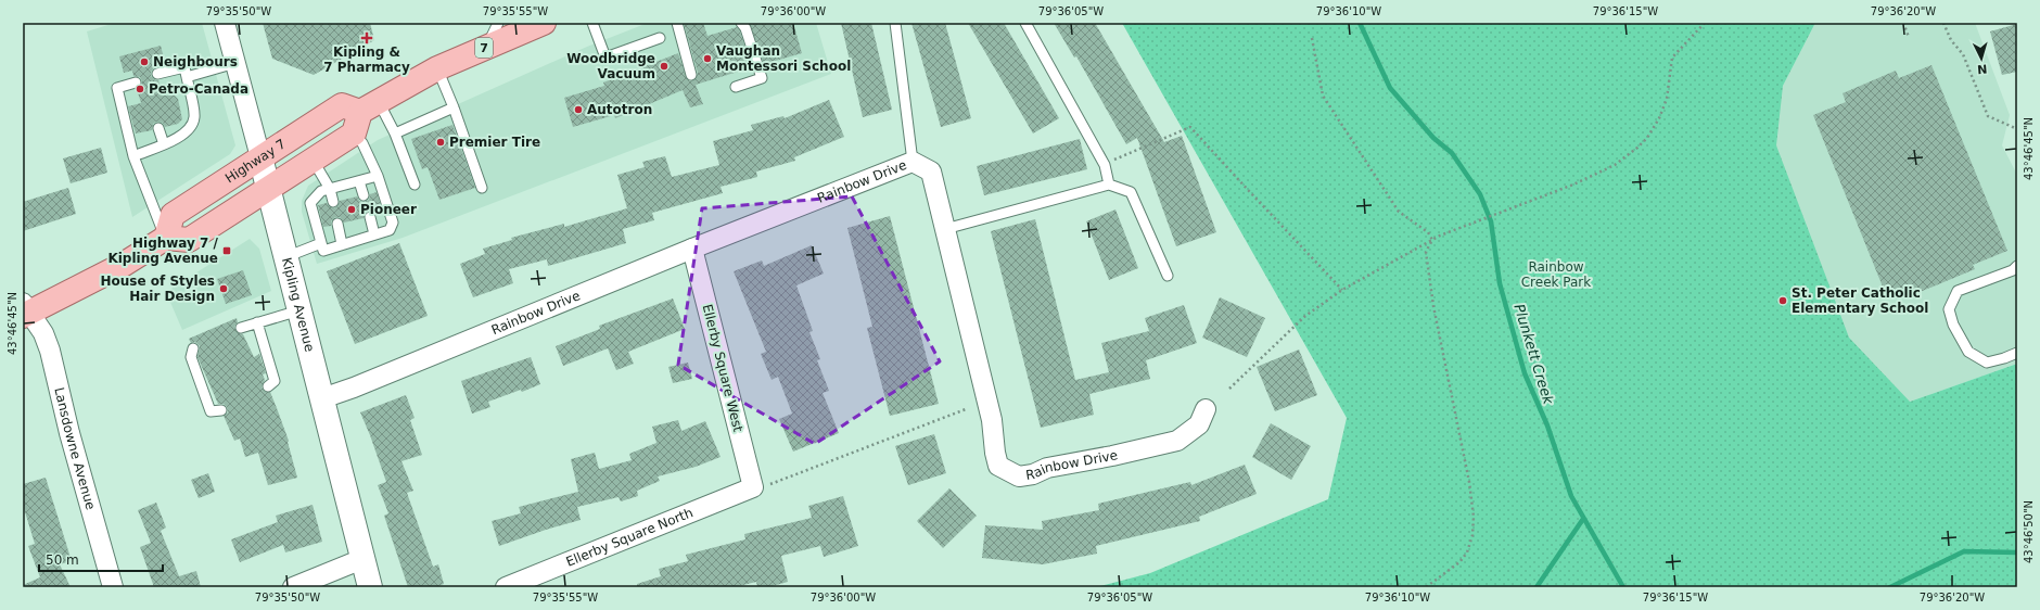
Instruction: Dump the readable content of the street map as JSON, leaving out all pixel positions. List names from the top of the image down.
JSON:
{
  "streets": {
    "main road": ["7", "Highway 7"],
    "street": [
      "Rainbow Drive",
      "Kipling Avenue",
      "Ellerby Square West",
      "Lansdowne Avenue",
      "Ellerby Square North"
    ]
  },
  "crossings": [
    ["7", "Highway 7"],
    ["7", "Kipling Avenue"],
    ["Highway 7", "Kipling Avenue"],
    ["Rainbow Drive", "Kipling Avenue"],
    ["Rainbow Drive", "Ellerby Square West"],
    ["Ellerby Square West", "Ellerby Square North"]
  ],
  "water": ["Plunkett Creek"],
  "parks": ["Rainbow Creek Park"],
  "places": {
    "health": ["Kipling & 7 Pharmacy"],
    "other": [
      "Vaughan Montessori School",
      "Neighbours",
      "Woodbridge Vacuum",
      "Petro-Canada",
      "Autotron",
      "Premier Tire",
      "Pioneer",
      "House of Styles Hair Design",
      "St. Peter Catholic Elementary School"
    ],
    "transit": ["Highway 7 / Kipling Avenue"]
  },
  "scale_bar": "50 m",
  "north": "bottom",
  "coordinates": [
    "79°35'50\"W",
    "79°35'55\"W",
    "79°36'00\"W",
    "79°36'05\"W",
    "79°36'10\"W",
    "79°36'15\"W",
    "79°36'20\"W",
    "43°46'45\"N",
    "43°46'50\"N"
  ]
}
